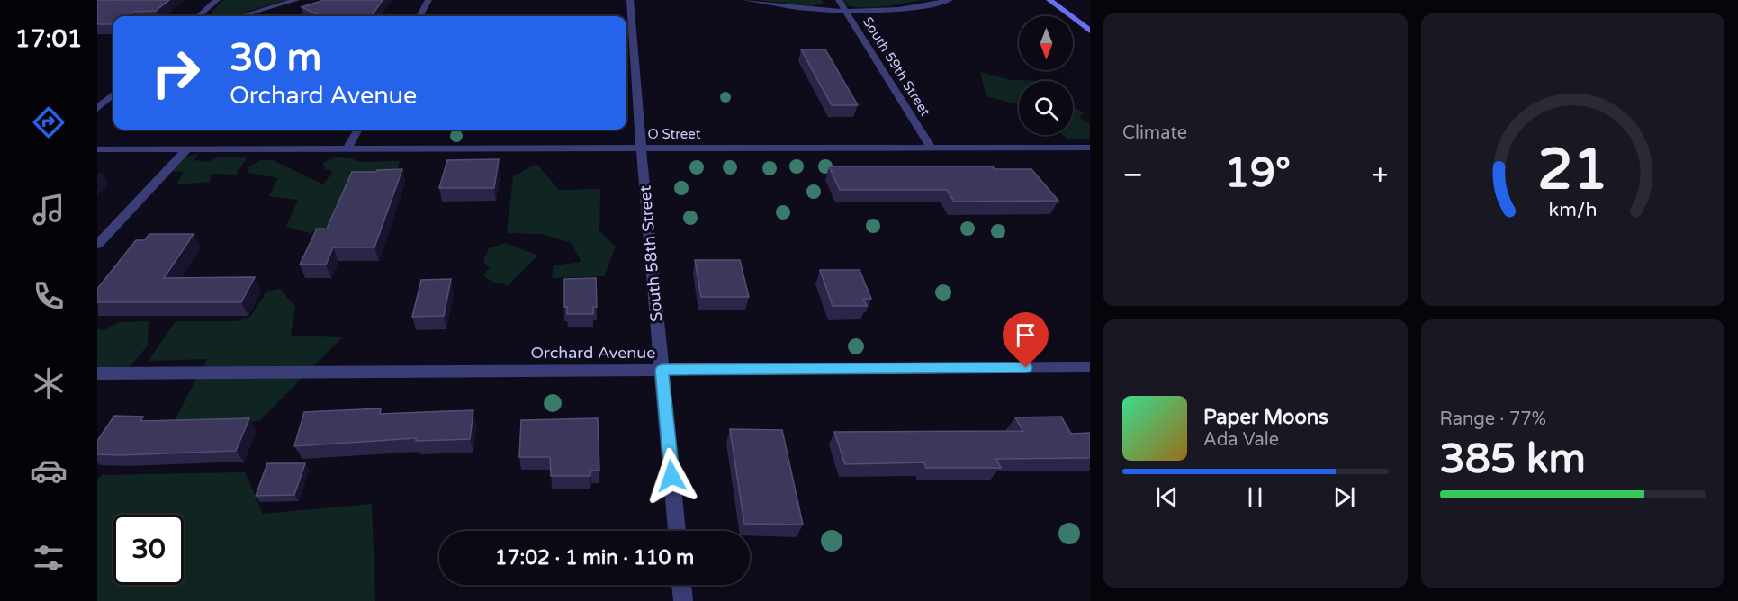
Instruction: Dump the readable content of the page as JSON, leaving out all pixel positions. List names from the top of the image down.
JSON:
{
  "streets": {
    "street": [
      "South 59th Street",
      "O Street",
      "South 58th Street",
      "Orchard Avenue"
    ]
  },
  "crossings": [
    ["South 59th Street", "O Street"],
    ["O Street", "South 58th Street"],
    ["South 58th Street", "Orchard Avenue"]
  ],
  "north": "bottom",
  "page": {
    "tabs": "17:01",
    "tile": [
      "Climate",
      ["Range · 77%", "385 km"]
    ],
    "turn": ["30 m", "Orchard Avenue"],
    "heat": ["−", "19°", "+"],
    "song": ["Paper Moons", "Ada Vale"],
    "limit": "30",
    "trip": "17:02 · 1 min · 110 m",
    "gauge": ["21", "km/h"]
  }
}
